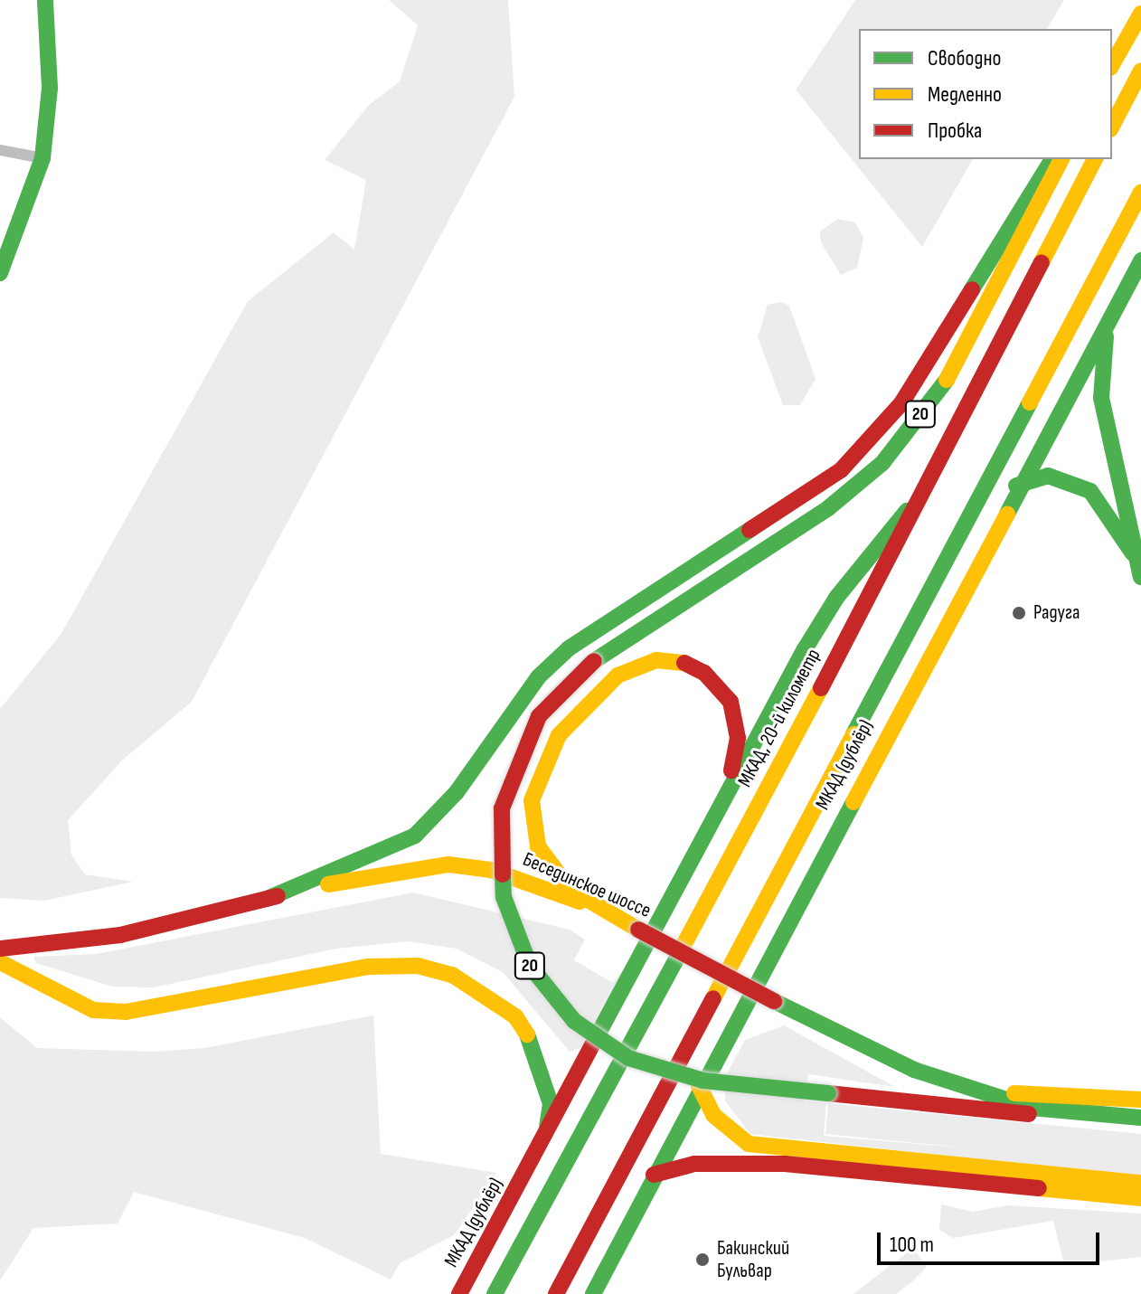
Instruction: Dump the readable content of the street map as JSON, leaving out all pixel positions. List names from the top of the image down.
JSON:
{
  "streets": {
    "main road": [
      "20",
      "МКАД, 20-й километр",
      "МКАД (дублёр)",
      "Бесединское шоссе"
    ]
  },
  "crossings": [
    ["20", "Бесединское шоссе"],
    ["МКАД, 20-й километр", "МКАД (дублёр)"]
  ],
  "places": ["Радуга", "Бакинский Бульвар"],
  "legend": ["Свободно", "Медленно", "Пробка"],
  "scale_bar": "100 m"
}
